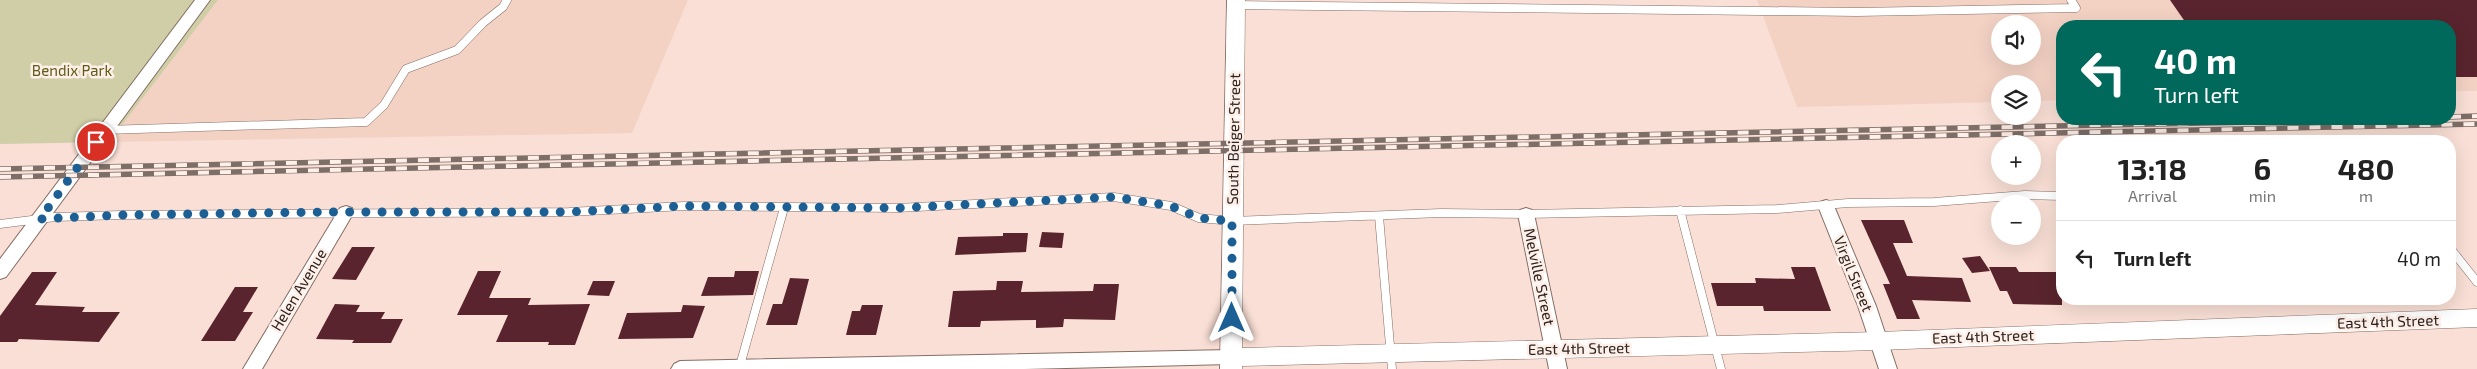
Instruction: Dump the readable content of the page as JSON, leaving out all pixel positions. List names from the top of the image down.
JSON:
{
  "streets": {
    "street": [
      "South Beiger Street",
      "Virgil Street",
      "Melville Street",
      "Helen Avenue",
      "East 4th Street"
    ]
  },
  "crossings": [
    ["South Beiger Street", "East 4th Street"],
    ["Virgil Street", "East 4th Street"],
    ["Melville Street", "East 4th Street"]
  ],
  "parks": ["Bendix Park"],
  "page": {
    "map_buttons": ["+", "−"],
    "turn": ["40 m", "Turn left"],
    "eta": [
      "13:18",
      "Arrival",
      "6",
      "min",
      "480",
      "m"
    ],
    "list": [
      {
        "name": "Turn left",
        "value": "40 m"
      }
    ]
  }
}
